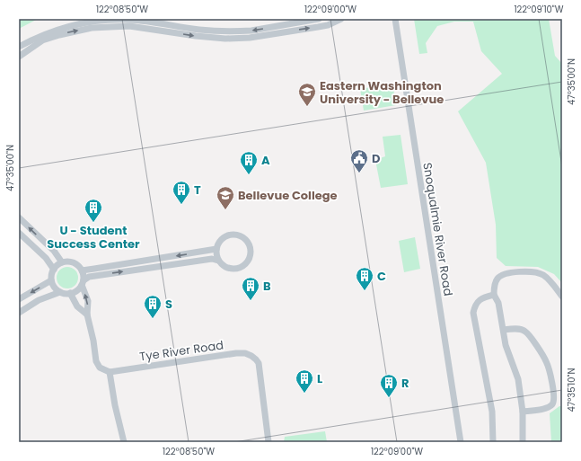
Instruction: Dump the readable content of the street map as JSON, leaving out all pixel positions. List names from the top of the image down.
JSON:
{
  "streets": {
    "street": ["Snoqualmie River Road", "Tye River Road"]
  },
  "places": {
    "school or university": ["Eastern Washington University - Bellevue", "Bellevue College"],
    "public building": ["D"],
    "building": [
      "A",
      "T",
      "U - Student Success Center",
      "C",
      "B",
      "S",
      "L",
      "R"
    ]
  },
  "coordinates": [
    "122°08'50\"W",
    "122°09'00\"W",
    "122°09'10\"W",
    "47°35'00\"N",
    "47°35'10\"N"
  ]
}
